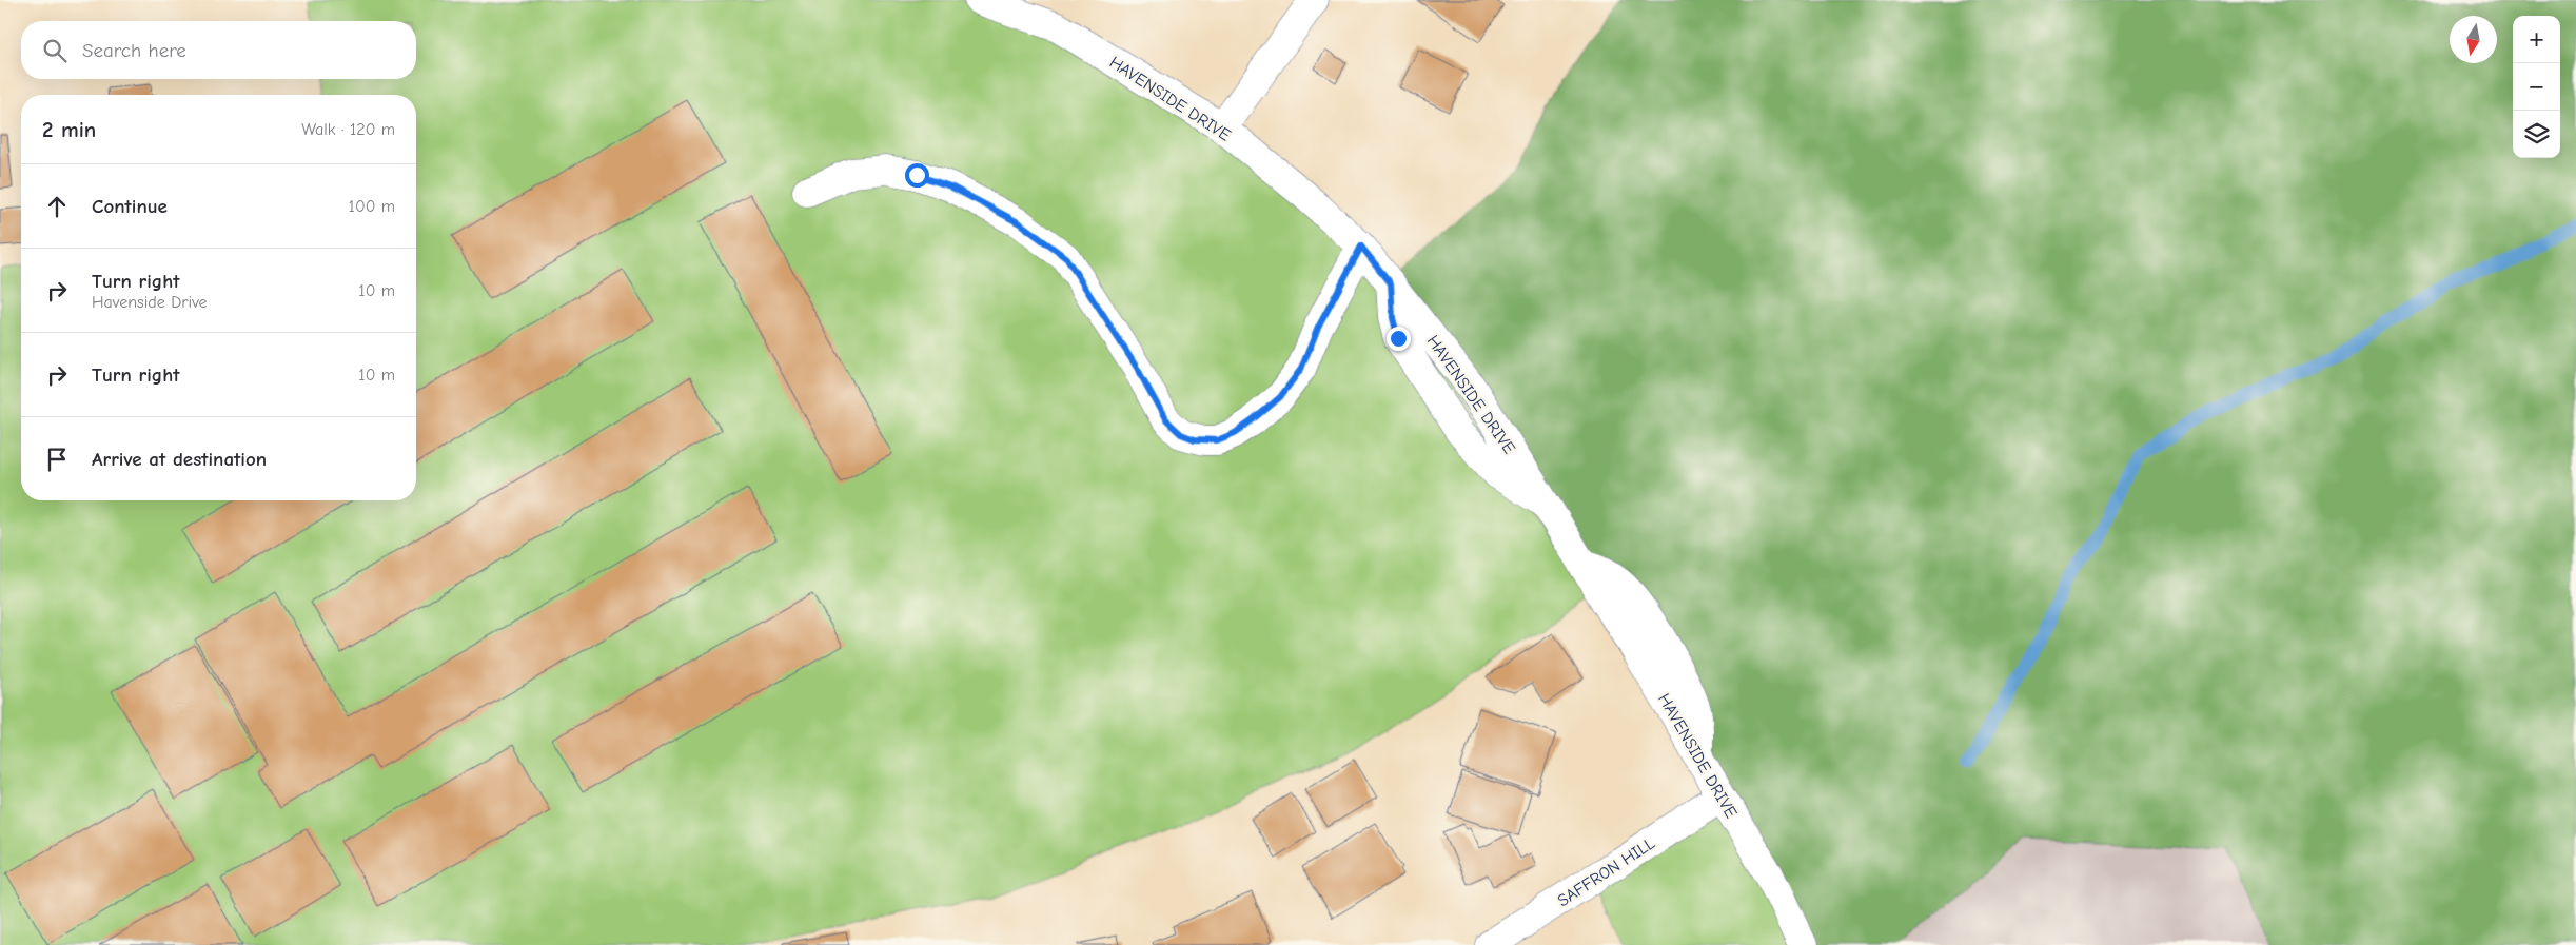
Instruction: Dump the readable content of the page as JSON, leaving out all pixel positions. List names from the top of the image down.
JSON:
{
  "streets": {
    "street": ["HAVENSIDE DRIVE", "SAFFRON HILL"]
  },
  "crossings": [
    ["HAVENSIDE DRIVE", "SAFFRON HILL"]
  ],
  "north": "bottom",
  "page": {
    "map_buttons": ["+", "−"],
    "search": "Search here",
    "heading": ["2 min", "Walk · 120 m"],
    "list": [
      ["Continue", "100 m"],
      ["Turn right", "Havenside Drive", "10 m"],
      ["Turn right", "10 m"],
      "Arrive at destination"
    ]
  }
}
